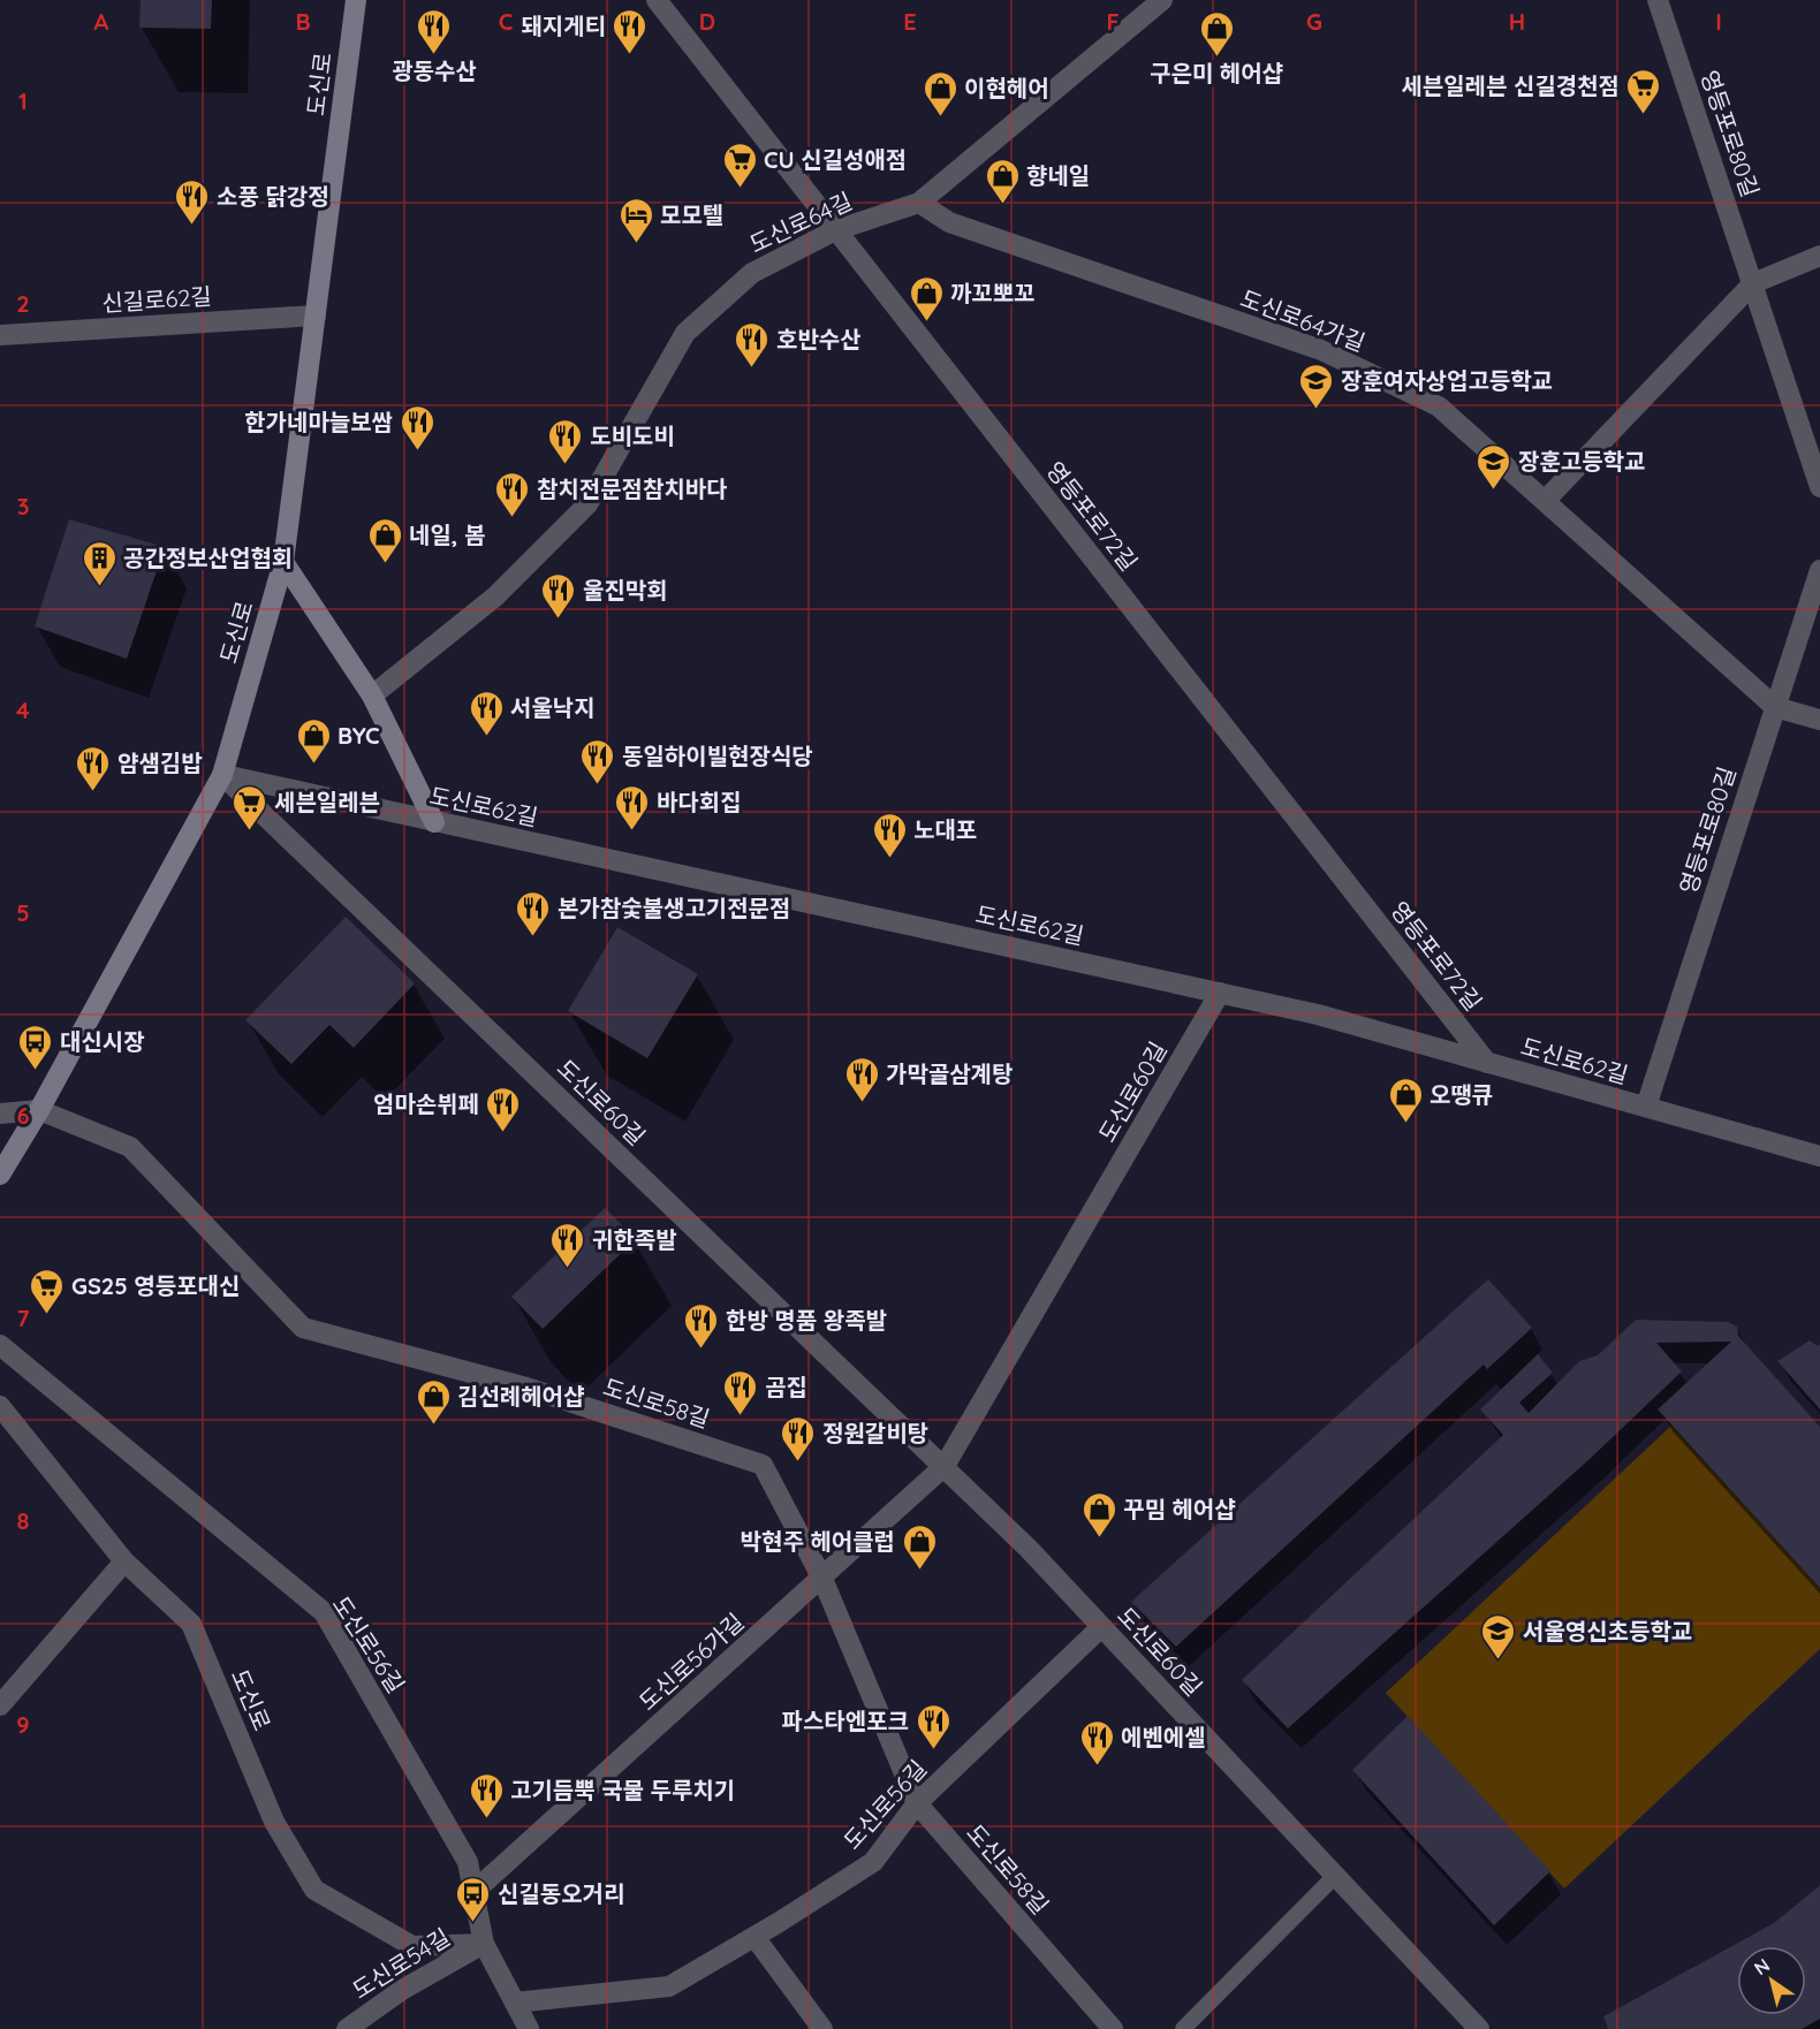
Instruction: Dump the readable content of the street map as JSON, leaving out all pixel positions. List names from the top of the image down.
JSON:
{
  "streets": {
    "main road": ["도신로"],
    "street": [
      "영등포로80길",
      "도신로64길",
      "신길로62길",
      "도신로64가길",
      "영등포로72길",
      "도신로62길",
      "도신로60길",
      "도신로58길",
      "도신로56길",
      "도신로56가길",
      "도신로54길"
    ]
  },
  "crossings": [
    ["도신로", "신길로62길"],
    ["도신로", "도신로62길"],
    ["도신로", "도신로60길"],
    ["도신로", "도신로58길"],
    ["도신로", "도신로56길"],
    ["도신로", "도신로54길"],
    ["영등포로80길", "도신로64가길"],
    ["영등포로80길", "도신로62길"],
    ["도신로64길", "도신로64가길"],
    ["도신로64길", "영등포로72길"],
    ["영등포로72길", "도신로62길"],
    ["도신로62길", "도신로60길"],
    ["도신로60길", "도신로56길"],
    ["도신로60길", "도신로56가길"],
    ["도신로58길", "도신로56길"],
    ["도신로58길", "도신로56가길"],
    ["도신로56길", "도신로56가길"],
    ["도신로56길", "도신로54길"]
  ],
  "places": {
    "restaurant": [
      "돼지게티",
      "광동수산",
      "소풍 닭강정",
      "호반수산",
      "한가네마늘보쌈",
      "도비도비",
      "참치전문점참치바다",
      "울진막회",
      "서울낙지",
      "동일하이빌현장식당",
      "얌샘김밥",
      "바다회집",
      "노대포",
      "본가참숯불생고기전문점",
      "가막골삼계탕",
      "엄마손뷔페",
      "귀한족발",
      "한방 명품 왕족발",
      "곰집",
      "정원갈비탕",
      "파스타엔포크",
      "에벤에셀",
      "고기듬뿍 국물 두루치기"
    ],
    "shop": [
      "구은미 헤어샵",
      "이현헤어",
      "향네일",
      "까꼬뽀꼬",
      "네일, 봄",
      "BYC",
      "오땡큐",
      "김선례헤어샵",
      "꾸밈 헤어샵",
      "박현주 헤어클럽"
    ],
    "supermarket": [
      "세븐일레븐 신길경천점",
      "CU 신길성애점",
      "세븐일레븐",
      "GS25 영등포대신"
    ],
    "hotel": ["모모텔"],
    "school or university": ["장훈여자상업고등학교", "장훈고등학교", "서울영신초등학교"],
    "building": ["공간정보산업협회"],
    "bus stop": ["대신시장", "신길동오거리"]
  },
  "north": "top left",
  "grid": {
    "columns": [
      "A",
      "B",
      "C",
      "D",
      "E",
      "F",
      "G",
      "H",
      "I"
    ],
    "rows": [
      "1",
      "2",
      "3",
      "4",
      "5",
      "6",
      "7",
      "8",
      "9"
    ]
  }
}
